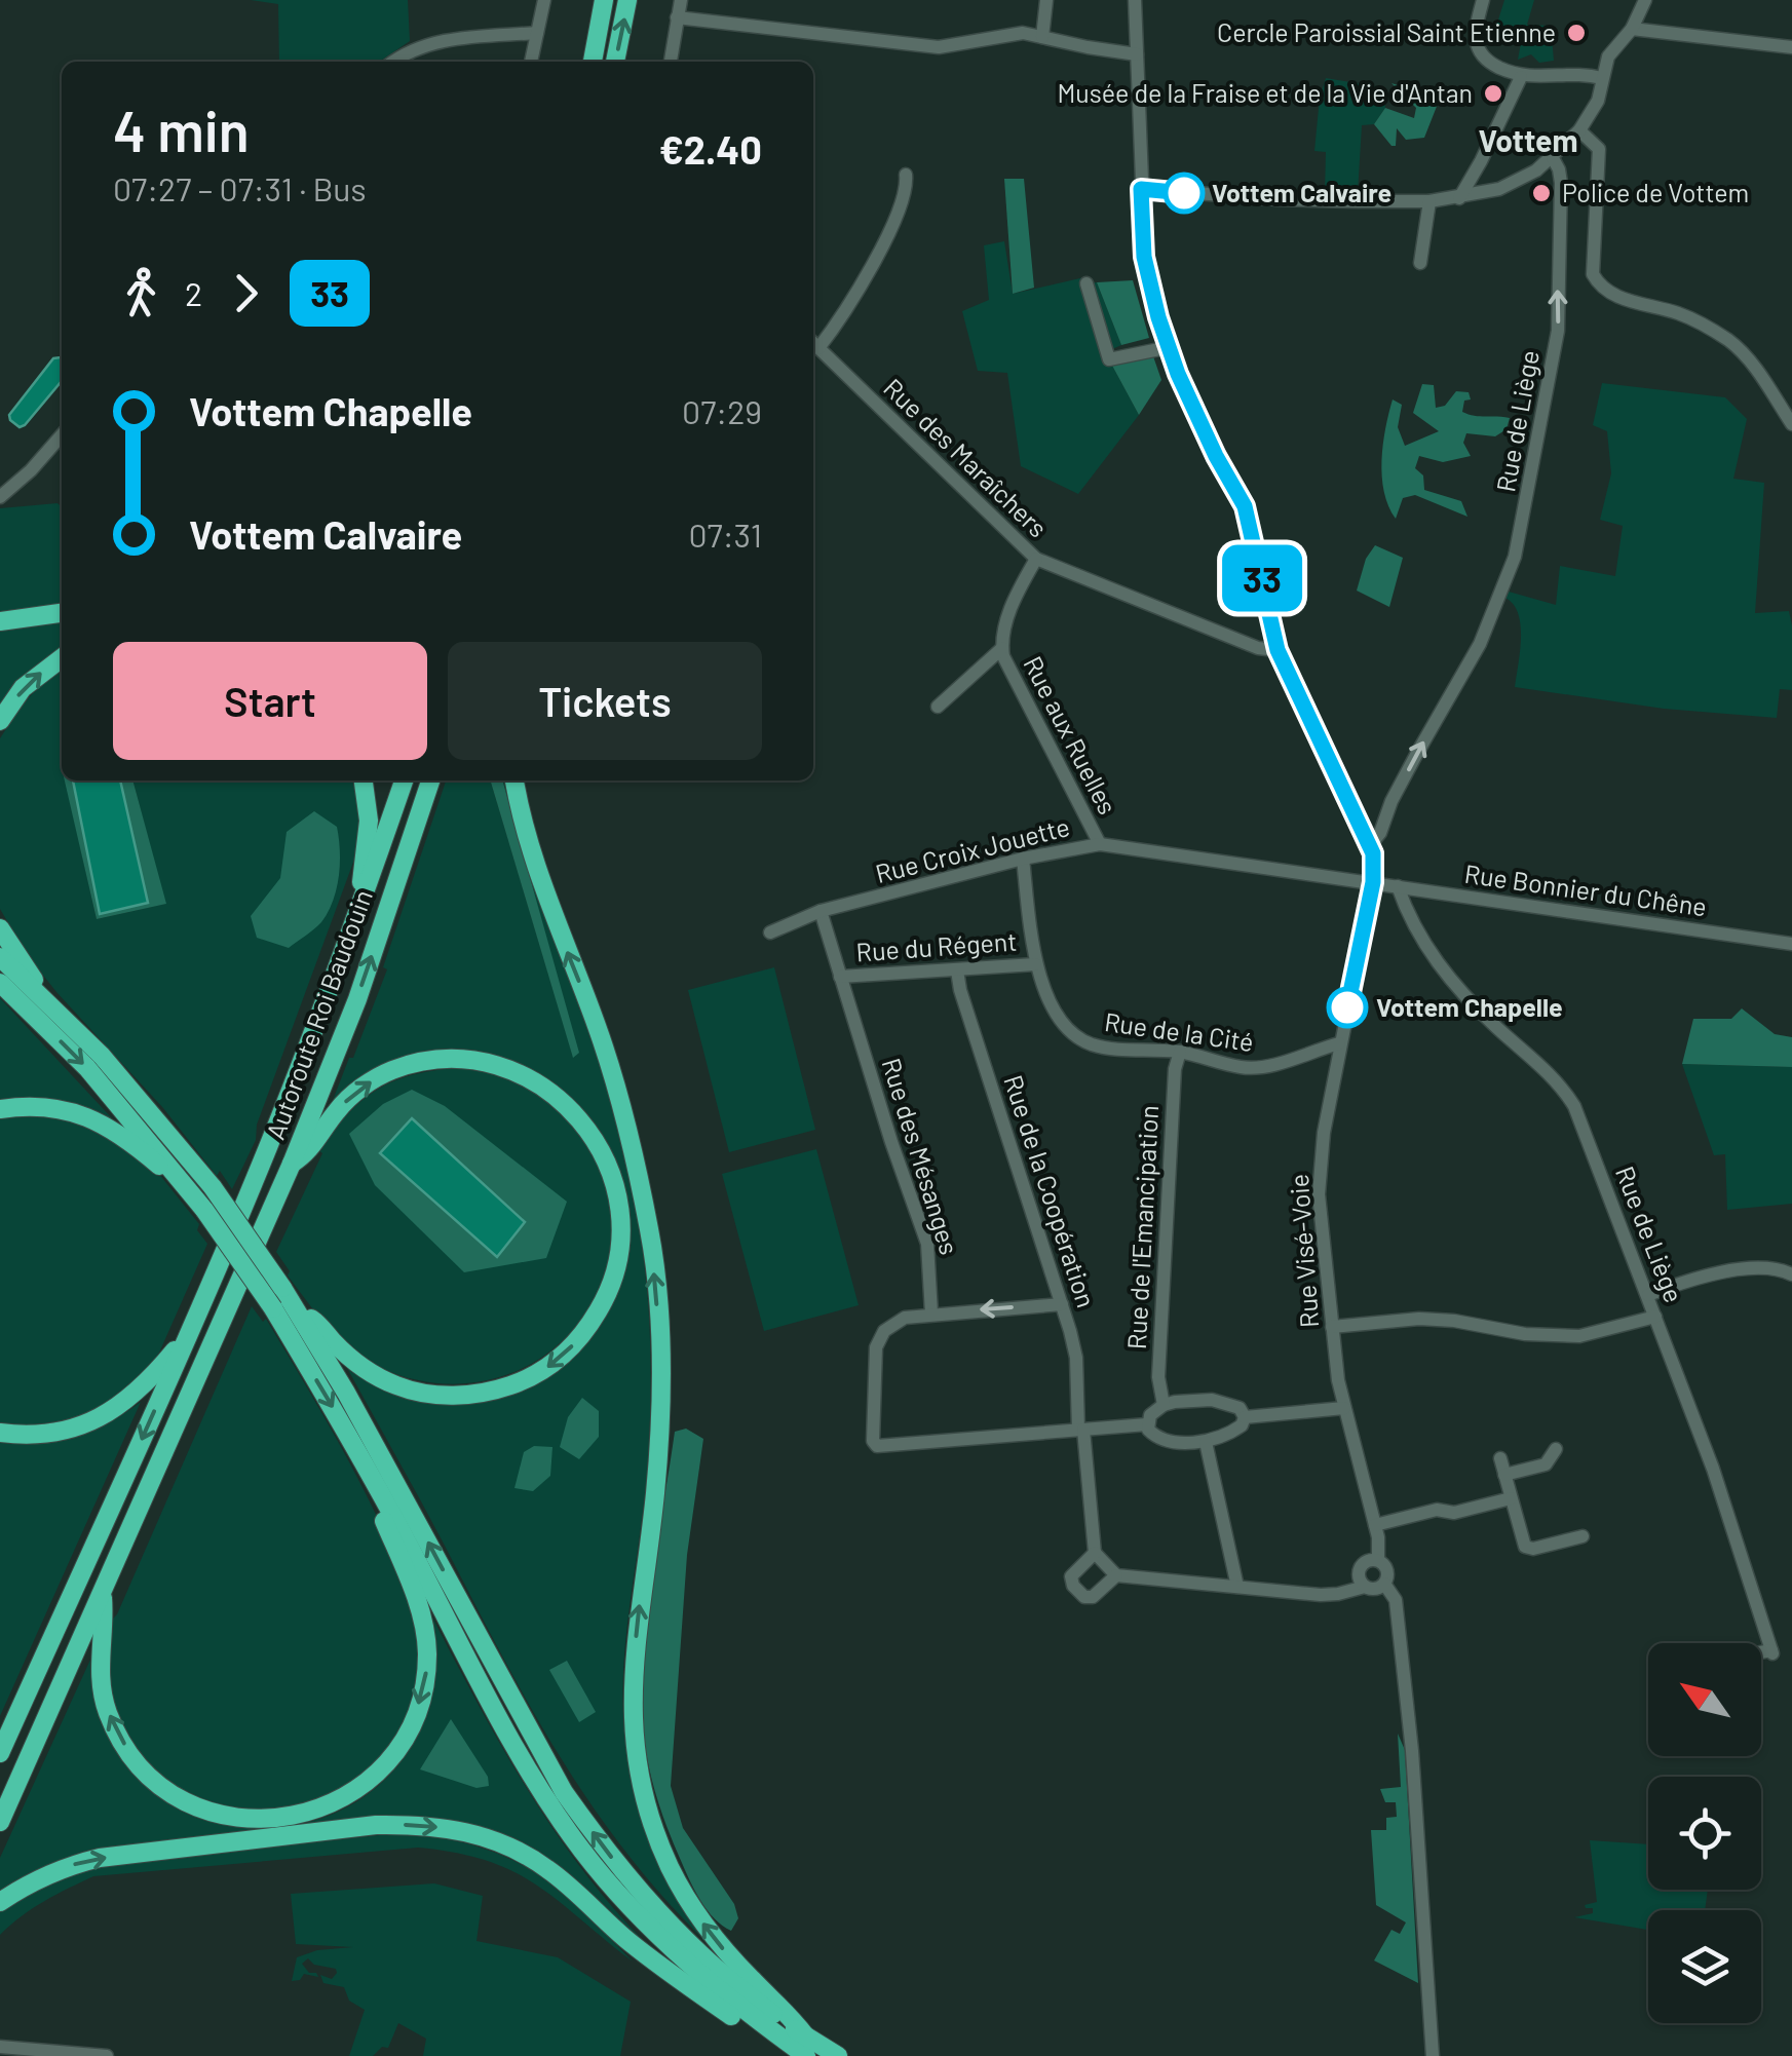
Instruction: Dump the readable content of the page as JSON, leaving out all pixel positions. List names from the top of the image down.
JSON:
{
  "streets": {
    "highway": ["Autoroute Roi Baudouin"],
    "street": [
      "Rue de Liège",
      "Rue des Maraîchers",
      "Rue aux Ruelles",
      "Rue Croix Jouette",
      "Rue Bonnier du Chêne",
      "Rue du Régent",
      "Rue de la Cité",
      "Rue des Mésanges",
      "Rue de la Coopération",
      "Rue de l'Emancipation",
      "Rue Visé-Voie"
    ]
  },
  "crossings": [
    ["Rue de Liège", "Rue Bonnier du Chêne"],
    ["Rue de Liège", "Rue Visé-Voie"],
    ["Rue des Maraîchers", "Rue aux Ruelles"],
    ["Rue des Maraîchers", "Rue Visé-Voie"],
    ["Rue aux Ruelles", "Rue Croix Jouette"],
    ["Rue Croix Jouette", "Rue Bonnier du Chêne"],
    ["Rue Croix Jouette", "Rue de la Cité"],
    ["Rue Croix Jouette", "Rue des Mésanges"],
    ["Rue Croix Jouette", "Rue Visé-Voie"],
    ["Rue Bonnier du Chêne", "Rue Visé-Voie"],
    ["Rue du Régent", "Rue de la Cité"],
    ["Rue du Régent", "Rue des Mésanges"],
    ["Rue du Régent", "Rue de la Coopération"],
    ["Rue de la Cité", "Rue de l'Emancipation"],
    ["Rue de la Cité", "Rue Visé-Voie"]
  ],
  "one_way": ["Rue de Liège"],
  "districts": ["Vottem"],
  "places": [
    "Cercle Paroissial Saint Etienne",
    "Musée de la Fraise et de la Vie d'Antan",
    "Vottem Calvaire",
    "Police de Vottem",
    "Vottem Chapelle"
  ],
  "lines": ["bus line 33"],
  "north": "top left",
  "page": {
    "on_map": "33",
    "heading": ["4 min", "07:27 – 07:31 · Bus", "€2.40"],
    "legs": ["2", "33"],
    "list": [
      {
        "name": "Vottem Chapelle",
        "value": "07:29"
      },
      {
        "name": "Vottem Calvaire",
        "value": "07:31"
      }
    ],
    "buttons": ["Start", "Tickets"]
  }
}
